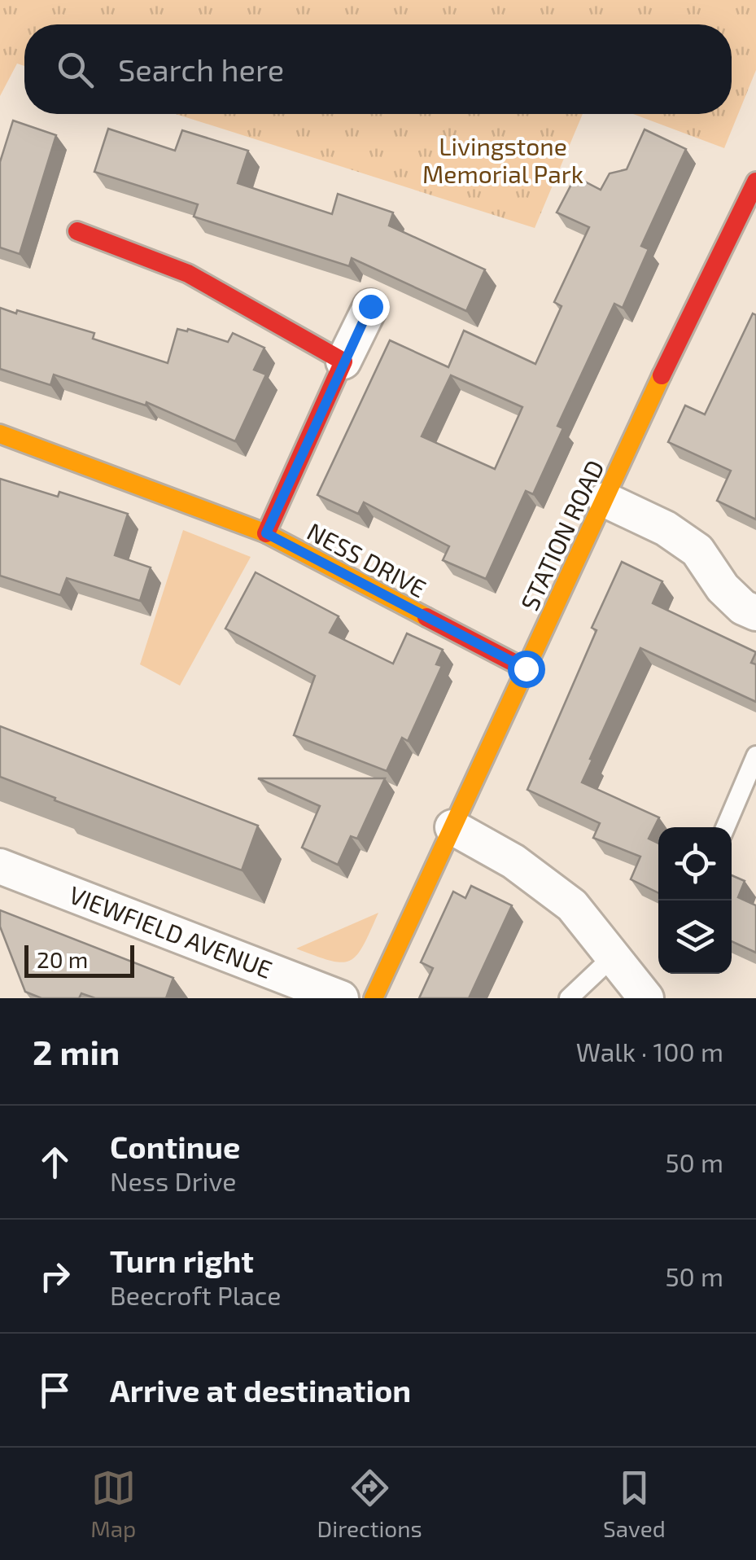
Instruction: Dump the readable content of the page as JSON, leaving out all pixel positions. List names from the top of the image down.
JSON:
{
  "streets": {
    "street": ["STATION ROAD", "NESS DRIVE", "VIEWFIELD AVENUE"]
  },
  "crossings": [
    ["STATION ROAD", "NESS DRIVE"]
  ],
  "parks": ["Livingstone Memorial Park"],
  "scale_bar": "20 m",
  "page": {
    "search": "Search here",
    "scale": "20 m",
    "heading": ["2 min", "Walk · 100 m"],
    "list": [
      ["Continue", "Ness Drive", "50 m"],
      ["Turn right", "Beecroft Place", "50 m"],
      "Arrive at destination"
    ],
    "nav": ["Map", "Directions", "Saved"]
  }
}
